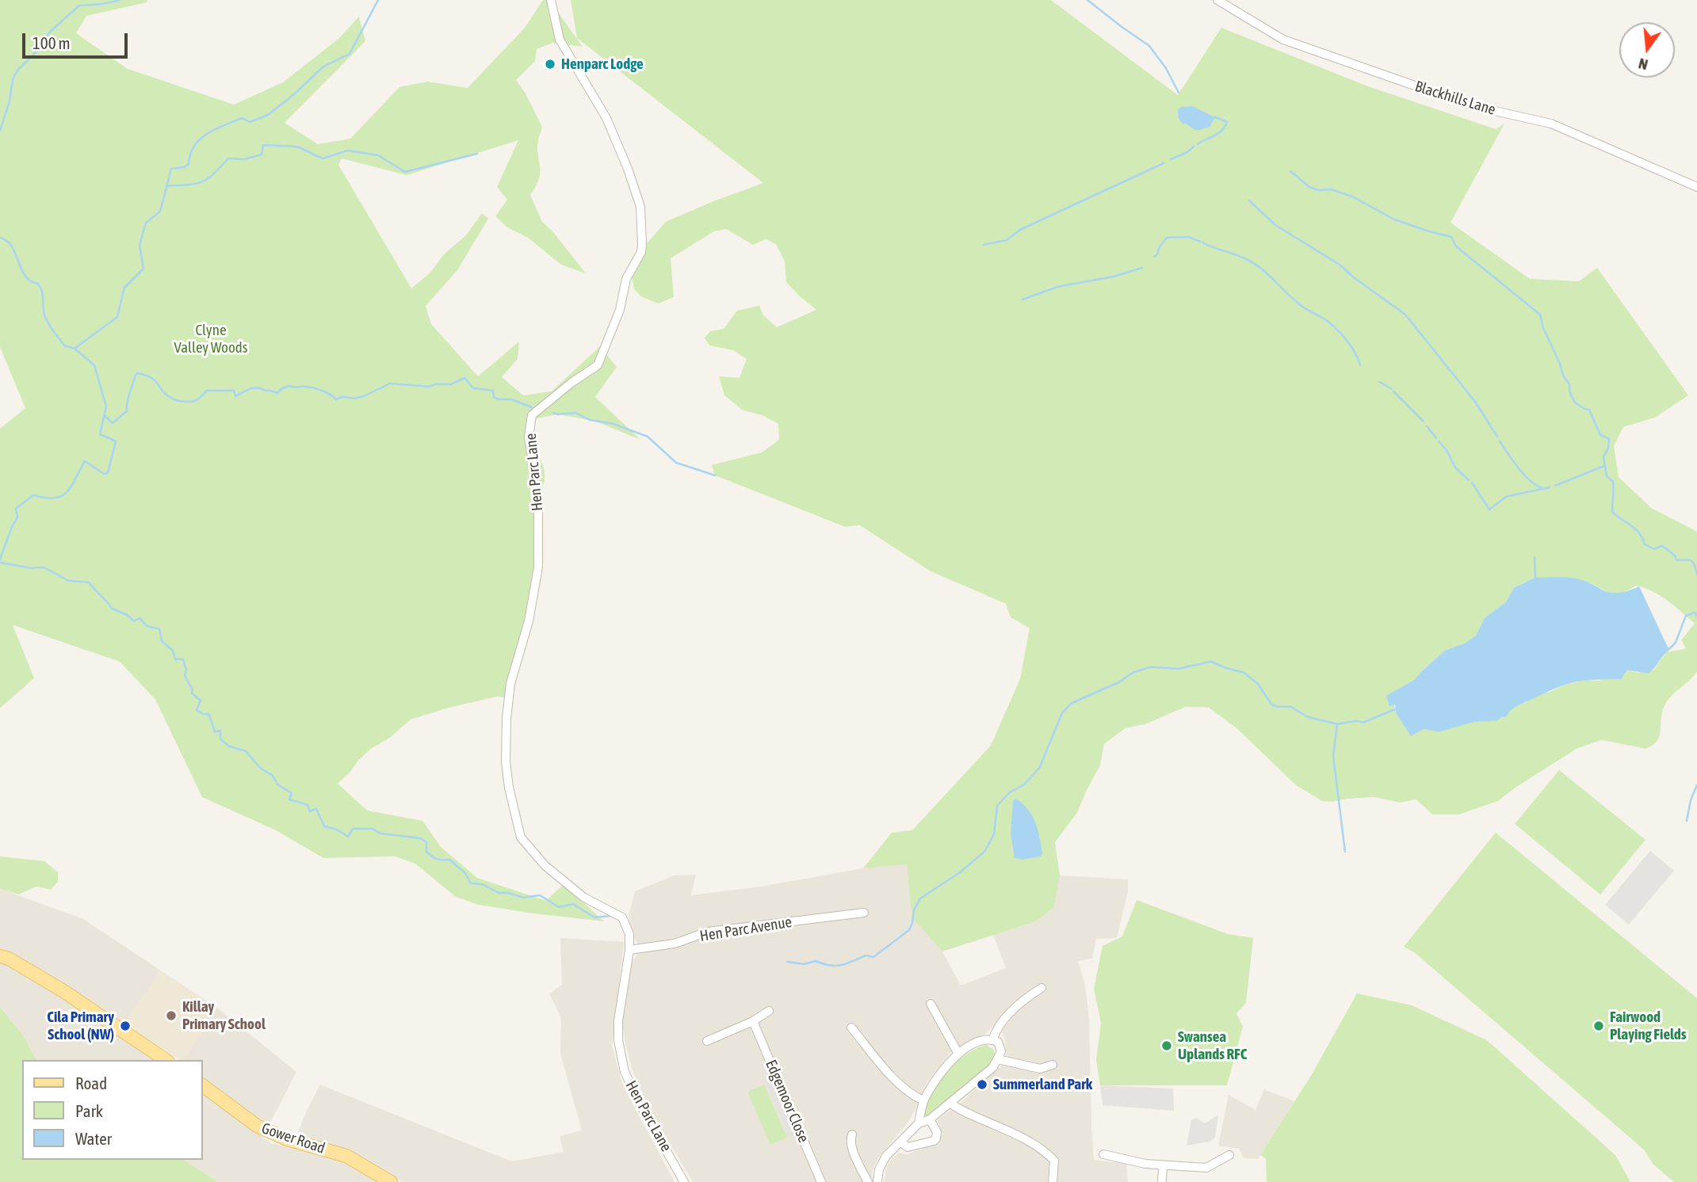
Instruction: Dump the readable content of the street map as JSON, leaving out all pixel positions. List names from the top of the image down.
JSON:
{
  "streets": {
    "main road": ["Gower Road"],
    "street": [
      "Blackhills Lane",
      "Hen Parc Lane",
      "Hen Parc Avenue",
      "Edgemoor Close"
    ]
  },
  "crossings": [
    ["Hen Parc Lane", "Hen Parc Avenue"]
  ],
  "parks": ["Clyne Valley Woods"],
  "places": [
    "Henparc Lodge",
    "Killay Primary School",
    "Cila Primary School (NW)",
    "Fairwood Playing Fields",
    "Swansea Uplands RFC",
    "Summerland Park"
  ],
  "legend": ["Road", "Park", "Water"],
  "scale_bar": "100 m",
  "north": "bottom"
}
